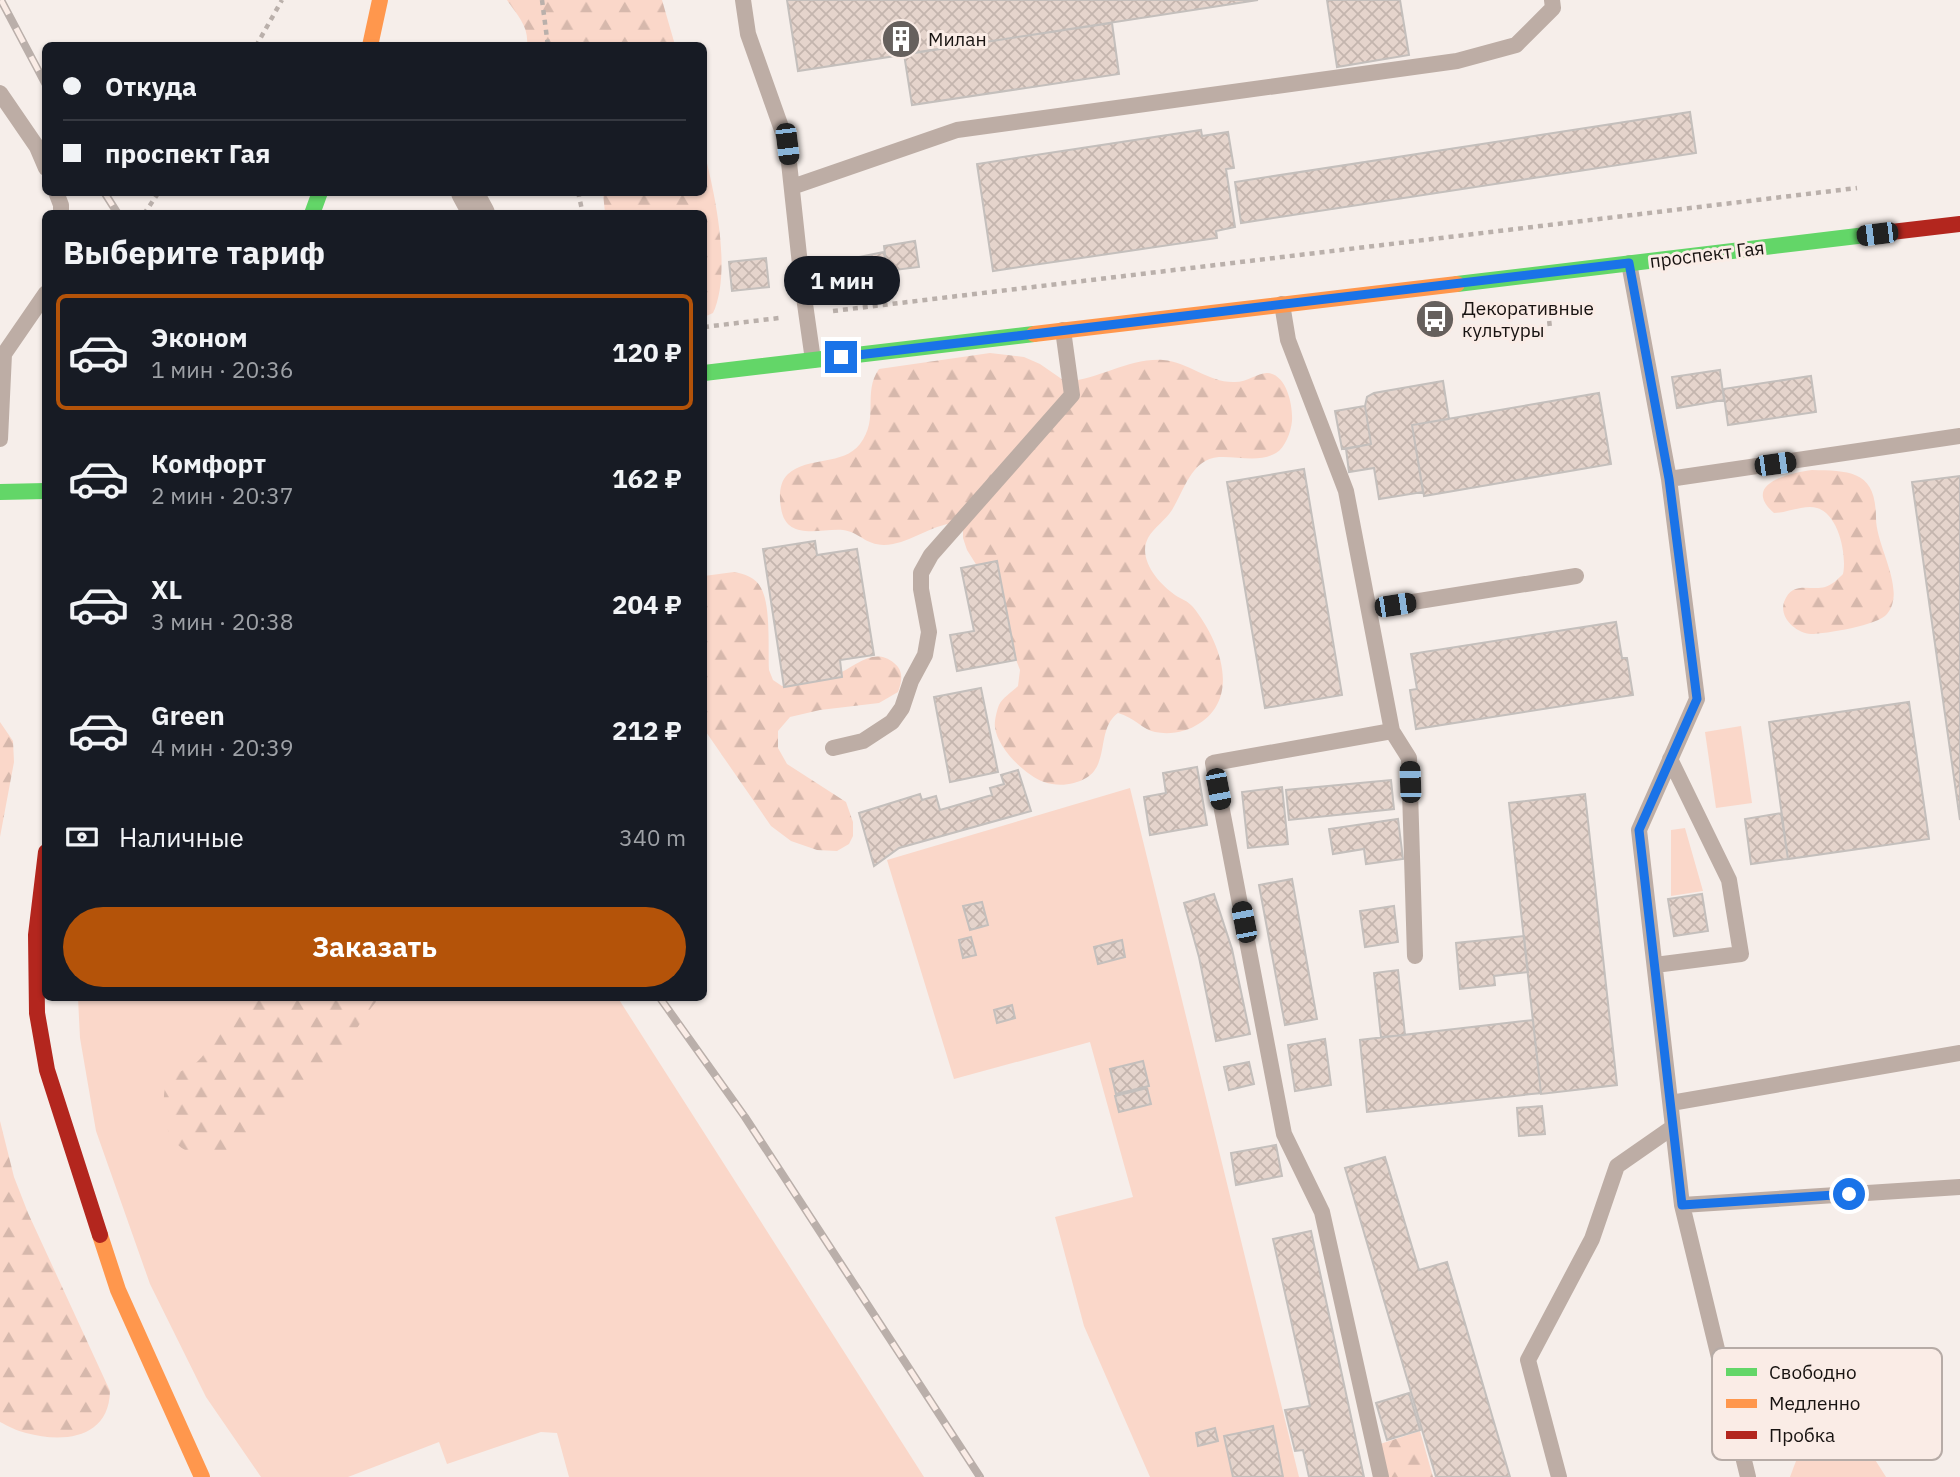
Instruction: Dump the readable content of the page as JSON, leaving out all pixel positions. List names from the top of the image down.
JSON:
{
  "streets": {
    "street": ["проспект Гая"]
  },
  "places": {
    "building": ["Милан"],
    "bus stop": ["Декоративные культуры"]
  },
  "legend": ["Свободно", "Медленно", "Пробка"],
  "page": {
    "banner": ["Откуда", "проспект Гая"],
    "heading": "Выберите тариф",
    "bubble": "1 мин",
    "list": [
      {
        "name": "Эконом",
        "note": "1 мин · 20:36",
        "value": "120 ₽"
      },
      {
        "name": "Комфорт",
        "note": "2 мин · 20:37",
        "value": "162 ₽"
      },
      {
        "name": "XL",
        "note": "3 мин · 20:38",
        "value": "204 ₽"
      },
      {
        "name": "Green",
        "note": "4 мин · 20:39",
        "value": "212 ₽"
      }
    ],
    "pay": ["Наличные", "340 m"],
    "buttons": "Заказать"
  }
}
